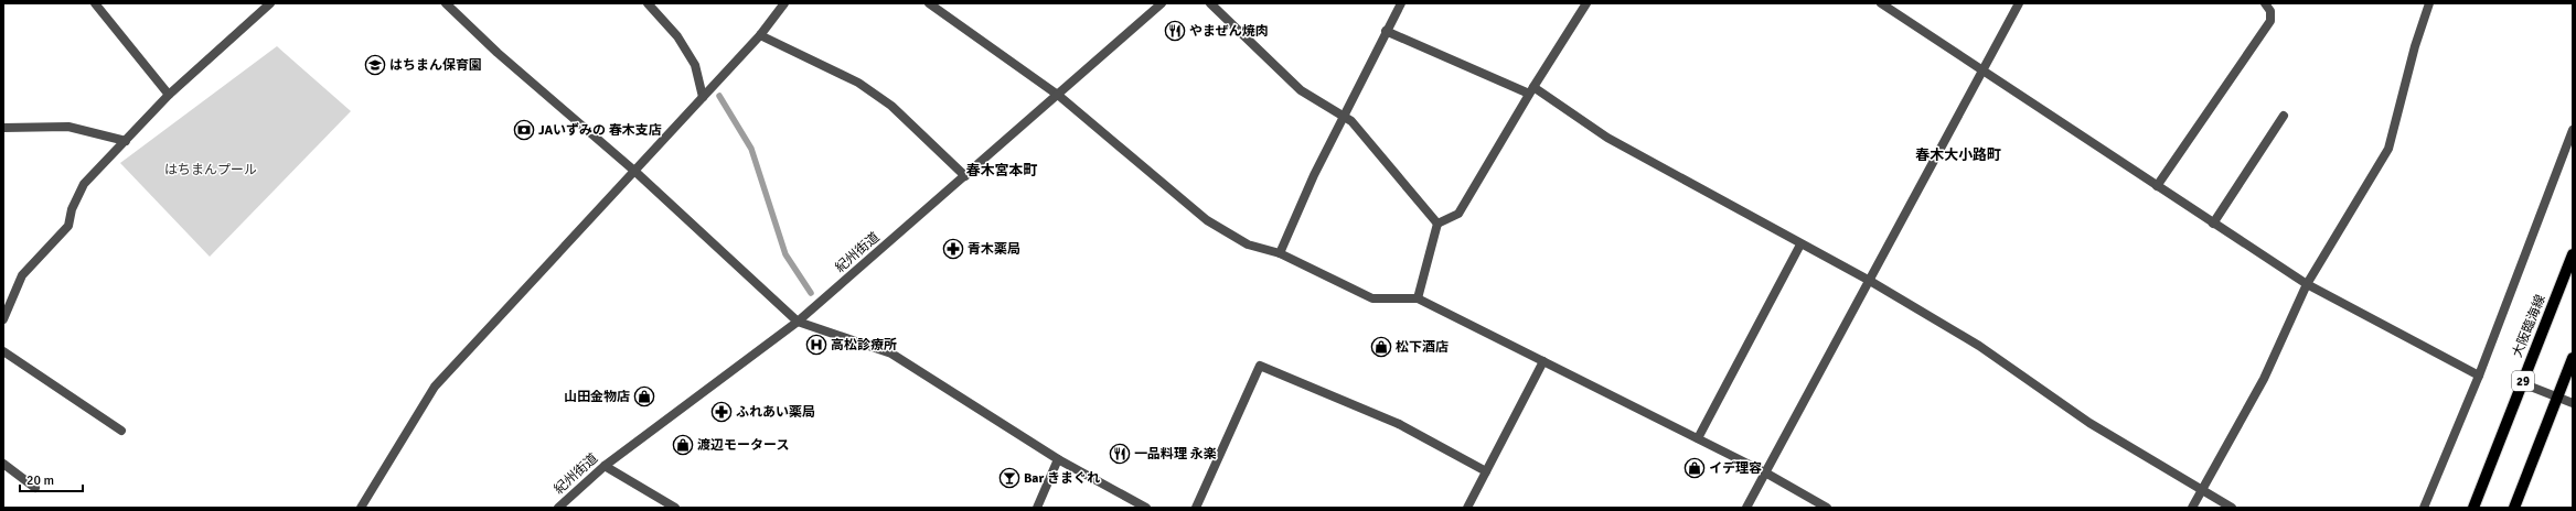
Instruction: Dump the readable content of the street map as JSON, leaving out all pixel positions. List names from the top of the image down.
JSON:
{
  "streets": {
    "main road": ["大阪臨海線", "29"],
    "street": ["紀州街道"]
  },
  "districts": ["春木大小路町", "春木宮本町"],
  "parks": ["はちまんプール"],
  "places": {
    "restaurant": ["やまぜん焼肉", "一品料理 永楽"],
    "school or university": ["はちまん保育園"],
    "bank": ["JAいずみの 春木支店"],
    "pharmacy": ["青木薬局", "ふれあい薬局"],
    "hospital": ["高松診療所"],
    "shop": [
      "松下酒店",
      "山田金物店",
      "渡辺モータース",
      "イデ理容"
    ],
    "bar": ["Bar きまぐれ"]
  },
  "scale_bar": "20 m"
}
